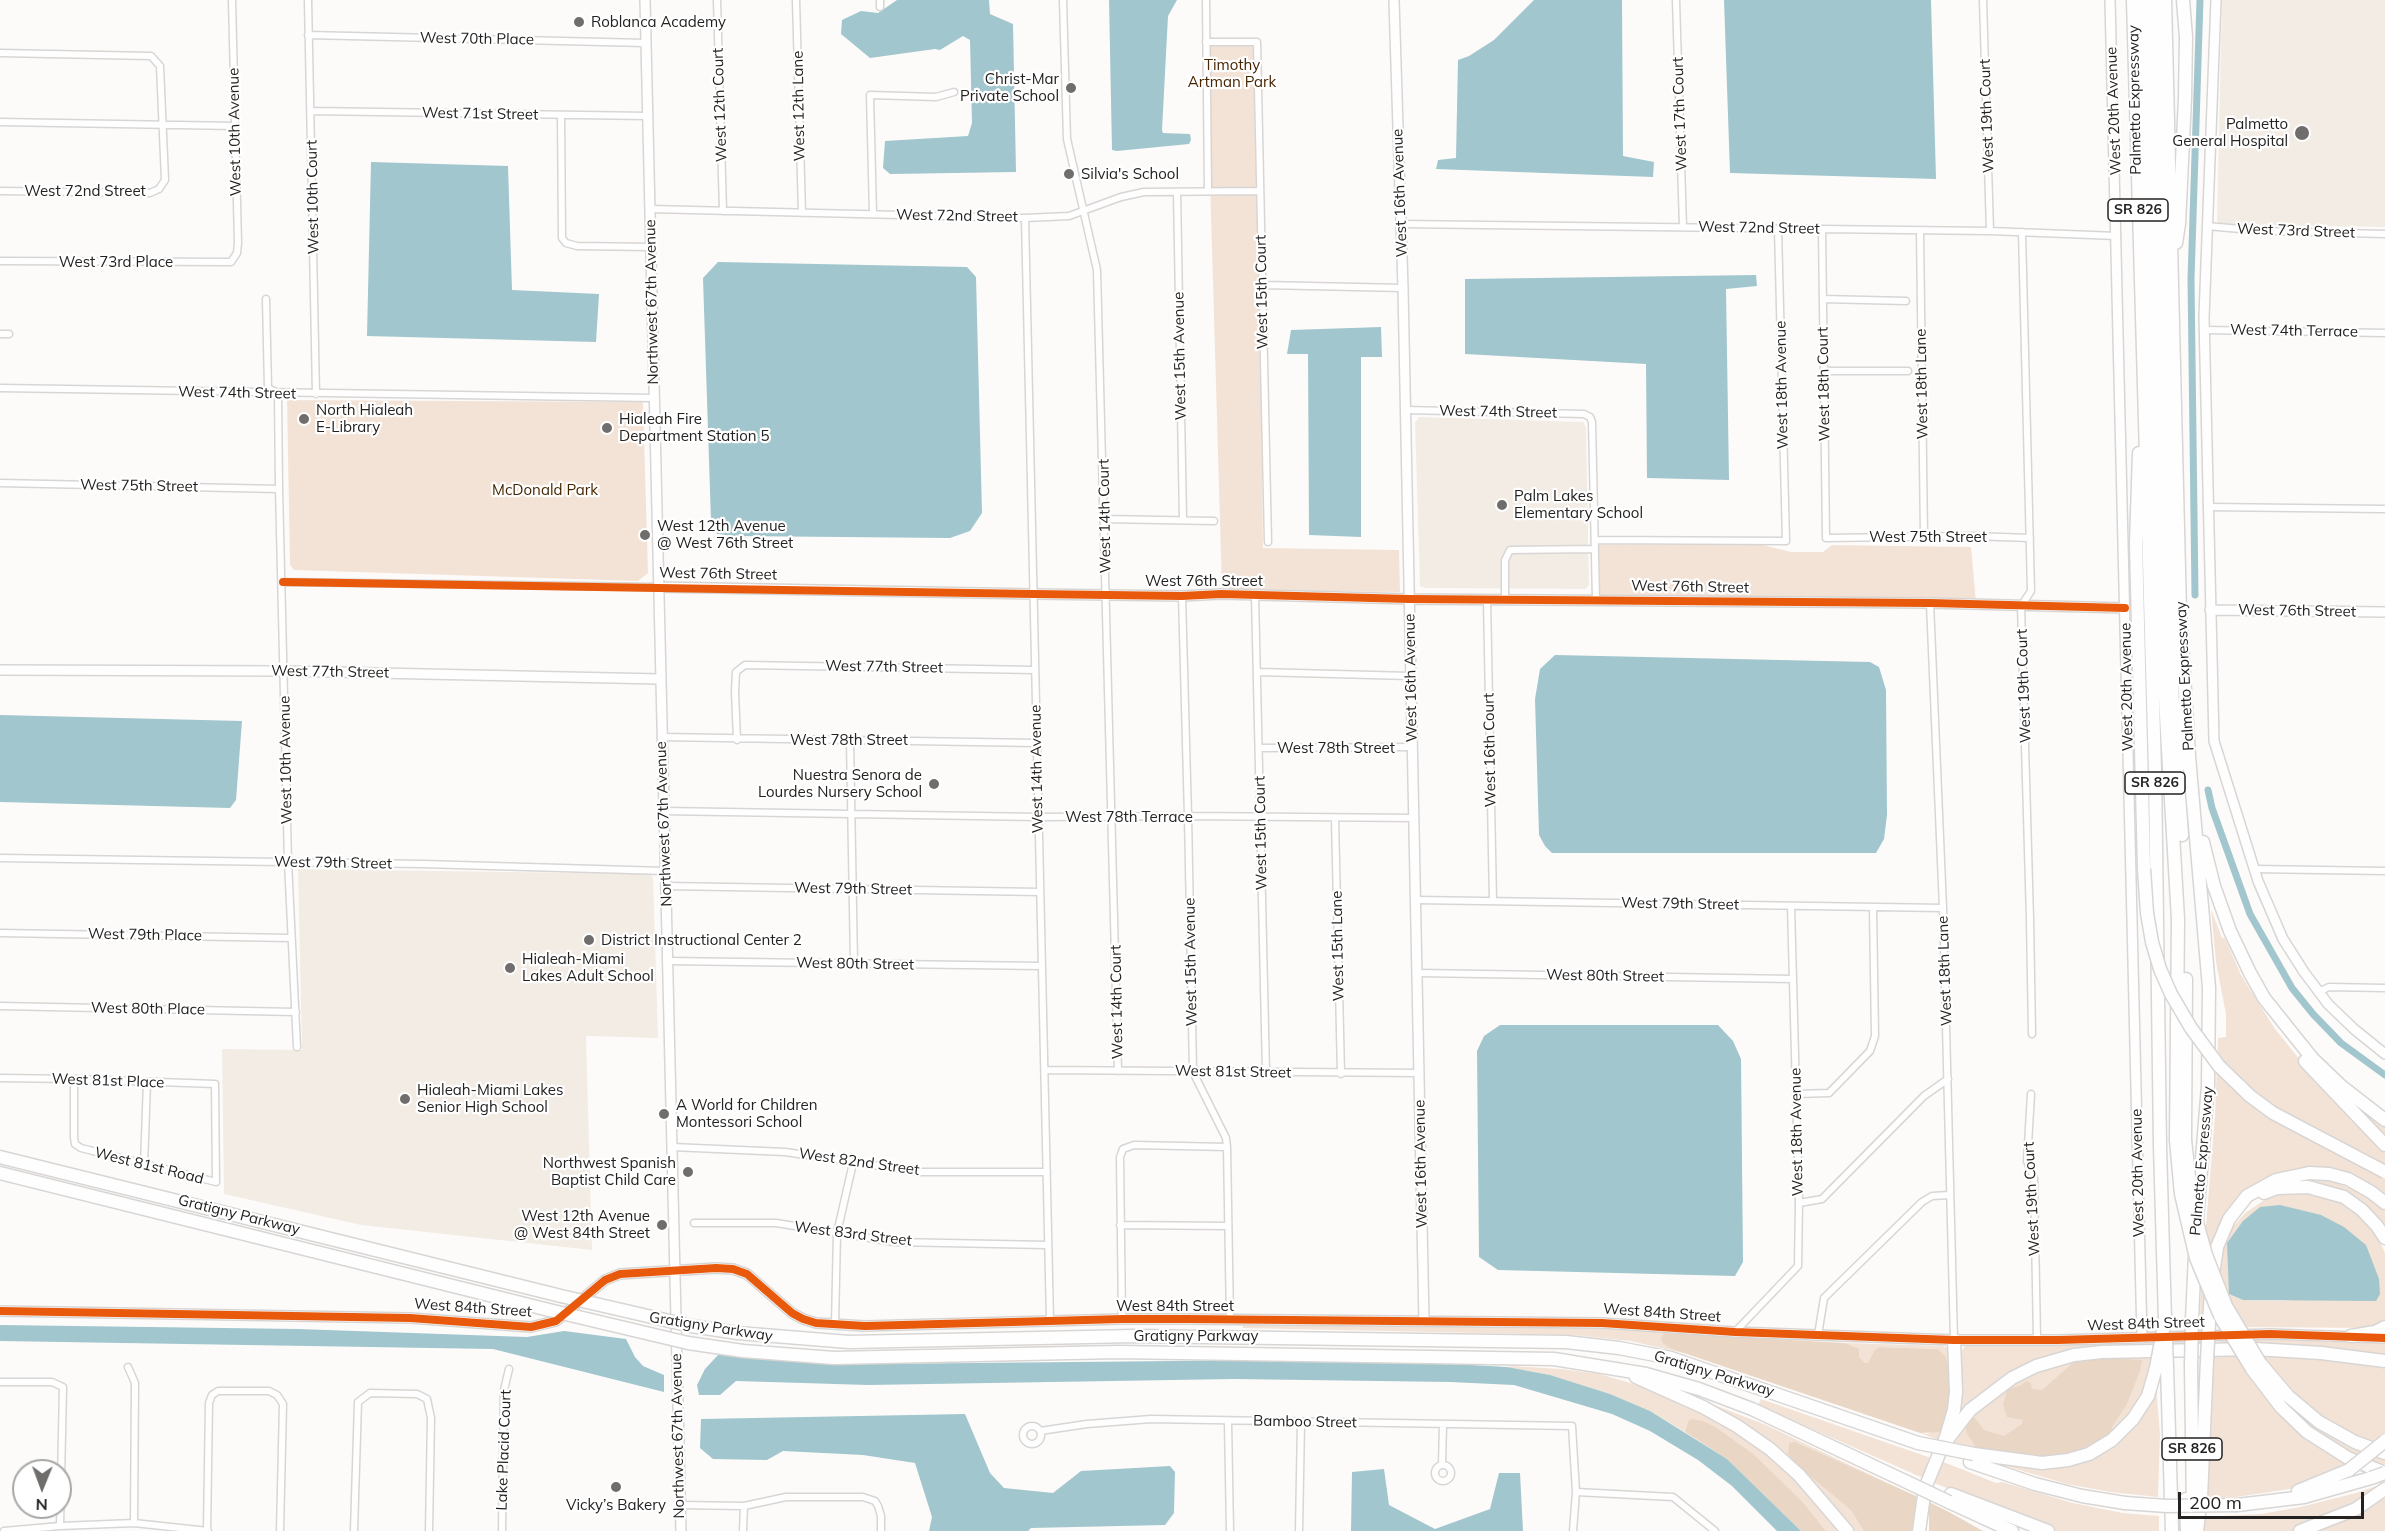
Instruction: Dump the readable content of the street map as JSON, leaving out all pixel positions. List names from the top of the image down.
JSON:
{
  "streets": {
    "highway": ["Palmetto Expressway", "SR 826", "Gratigny Parkway"],
    "street": [
      "West 70th Place",
      "West 12th Court",
      "West 12th Lane",
      "West 20th Avenue",
      "West 71st Street",
      "West 17th Court",
      "West 19th Court",
      "West 10th Avenue",
      "West 72nd Street",
      "West 16th Avenue",
      "West 10th Court",
      "West 73rd Street",
      "West 73rd Place",
      "West 15th Court",
      "Northwest 67th Avenue",
      "West 74th Terrace",
      "West 15th Avenue",
      "West 18th Court",
      "West 18th Lane",
      "West 18th Avenue",
      "West 74th Street",
      "West 75th Street",
      "West 14th Court",
      "West 76th Street",
      "West 77th Street",
      "West 78th Street",
      "West 16th Court",
      "West 14th Avenue",
      "West 78th Terrace",
      "West 79th Street",
      "West 79th Place",
      "West 15th Lane",
      "West 80th Street",
      "West 80th Place",
      "West 81st Street",
      "West 81st Place",
      "West 82nd Street",
      "West 81st Road",
      "West 83rd Street",
      "West 84th Street",
      "Bamboo Street",
      "Lake Placid Court"
    ]
  },
  "crossings": [
    ["West 70th Place", "West 10th Court"],
    ["West 70th Place", "Northwest 67th Avenue"],
    ["Palmetto Expressway", "SR 826"],
    ["West 12th Court", "West 72nd Street"],
    ["West 12th Lane", "West 72nd Street"],
    ["West 20th Avenue", "West 72nd Street"],
    ["West 20th Avenue", "West 76th Street"],
    ["West 20th Avenue", "West 84th Street"],
    ["West 71st Street", "West 10th Court"],
    ["West 71st Street", "Northwest 67th Avenue"],
    ["West 17th Court", "West 72nd Street"],
    ["West 19th Court", "West 72nd Street"],
    ["West 19th Court", "West 75th Street"],
    ["West 19th Court", "West 76th Street"],
    ["West 19th Court", "West 84th Street"],
    ["West 10th Avenue", "West 73rd Place"],
    ["West 10th Avenue", "West 74th Street"],
    ["West 10th Avenue", "West 75th Street"],
    ["West 10th Avenue", "West 76th Street"],
    ["West 10th Avenue", "West 77th Street"],
    ["West 10th Avenue", "West 79th Street"],
    ["West 10th Avenue", "West 79th Place"],
    ["West 10th Avenue", "West 80th Place"],
    ["West 72nd Street", "West 16th Avenue"],
    ["West 72nd Street", "West 15th Court"],
    ["West 72nd Street", "Northwest 67th Avenue"],
    ["West 72nd Street", "West 15th Avenue"],
    ["West 72nd Street", "West 18th Court"],
    ["West 72nd Street", "West 18th Lane"],
    ["West 72nd Street", "West 18th Avenue"],
    ["West 72nd Street", "West 14th Court"],
    ["West 72nd Street", "West 14th Avenue"],
    ["West 16th Avenue", "West 74th Street"],
    ["West 16th Avenue", "West 76th Street"],
    ["West 16th Avenue", "West 78th Street"],
    ["West 16th Avenue", "West 78th Terrace"],
    ["West 16th Avenue", "West 79th Street"],
    ["West 16th Avenue", "West 80th Street"],
    ["West 16th Avenue", "West 81st Street"],
    ["West 16th Avenue", "West 84th Street"],
    ["West 10th Court", "West 74th Street"],
    ["West 15th Court", "West 76th Street"],
    ["West 15th Court", "West 78th Street"],
    ["West 15th Court", "West 78th Terrace"],
    ["West 15th Court", "West 81st Street"],
    ["Northwest 67th Avenue", "West 74th Street"],
    ["Northwest 67th Avenue", "West 76th Street"],
    ["Northwest 67th Avenue", "West 77th Street"],
    ["Northwest 67th Avenue", "West 78th Street"],
    ["Northwest 67th Avenue", "West 78th Terrace"],
    ["Northwest 67th Avenue", "West 79th Street"],
    ["Northwest 67th Avenue", "West 80th Street"],
    ["Northwest 67th Avenue", "West 82nd Street"],
    ["Northwest 67th Avenue", "West 84th Street"],
    ["West 15th Avenue", "West 76th Street"],
    ["West 15th Avenue", "West 78th Terrace"],
    ["West 15th Avenue", "West 81st Street"],
    ["West 15th Avenue", "West 84th Street"],
    ["West 18th Court", "West 75th Street"],
    ["West 18th Lane", "West 75th Street"],
    ["West 18th Lane", "West 76th Street"],
    ["West 18th Lane", "West 79th Street"],
    ["West 18th Lane", "West 84th Street"],
    ["West 18th Avenue", "West 74th Street"],
    ["West 18th Avenue", "West 79th Street"],
    ["West 18th Avenue", "West 80th Street"],
    ["West 18th Avenue", "West 84th Street"],
    ["West 14th Court", "West 76th Street"],
    ["West 14th Court", "West 78th Terrace"],
    ["West 14th Court", "West 81st Street"],
    ["West 76th Street", "West 16th Court"],
    ["West 76th Street", "West 14th Avenue"],
    ["West 77th Street", "West 78th Street"],
    ["West 77th Street", "West 14th Avenue"],
    ["West 78th Street", "West 14th Avenue"],
    ["West 16th Court", "West 79th Street"],
    ["West 14th Avenue", "West 78th Terrace"],
    ["West 14th Avenue", "West 79th Street"],
    ["West 14th Avenue", "West 80th Street"],
    ["West 14th Avenue", "West 81st Street"],
    ["West 14th Avenue", "West 82nd Street"],
    ["West 14th Avenue", "West 83rd Street"],
    ["West 14th Avenue", "West 84th Street"],
    ["West 78th Terrace", "West 15th Lane"],
    ["West 15th Lane", "West 81st Street"],
    ["West 81st Place", "West 81st Road"]
  ],
  "parks": ["Timothy Artman Park", "McDonald Park"],
  "places": [
    "Roblanca Academy",
    "Christ-Mar Private School",
    "Palmetto General Hospital",
    "Silvia's School",
    "North Hialeah E-Library",
    "Hialeah Fire Department Station 5",
    "Palm Lakes Elementary School",
    "West 12th Avenue @ West 76th Street",
    "Nuestra Senora de Lourdes Nursery School",
    "District Instructional Center 2",
    "Hialeah-Miami Lakes Adult School",
    "Hialeah-Miami Lakes Senior High School",
    "A World for Children Montessori School",
    "Northwest Spanish Baptist Child Care",
    "West 12th Avenue @ West 84th Street",
    "Vicky’s Bakery"
  ],
  "scale_bar": "200 m",
  "north": "bottom"
}
